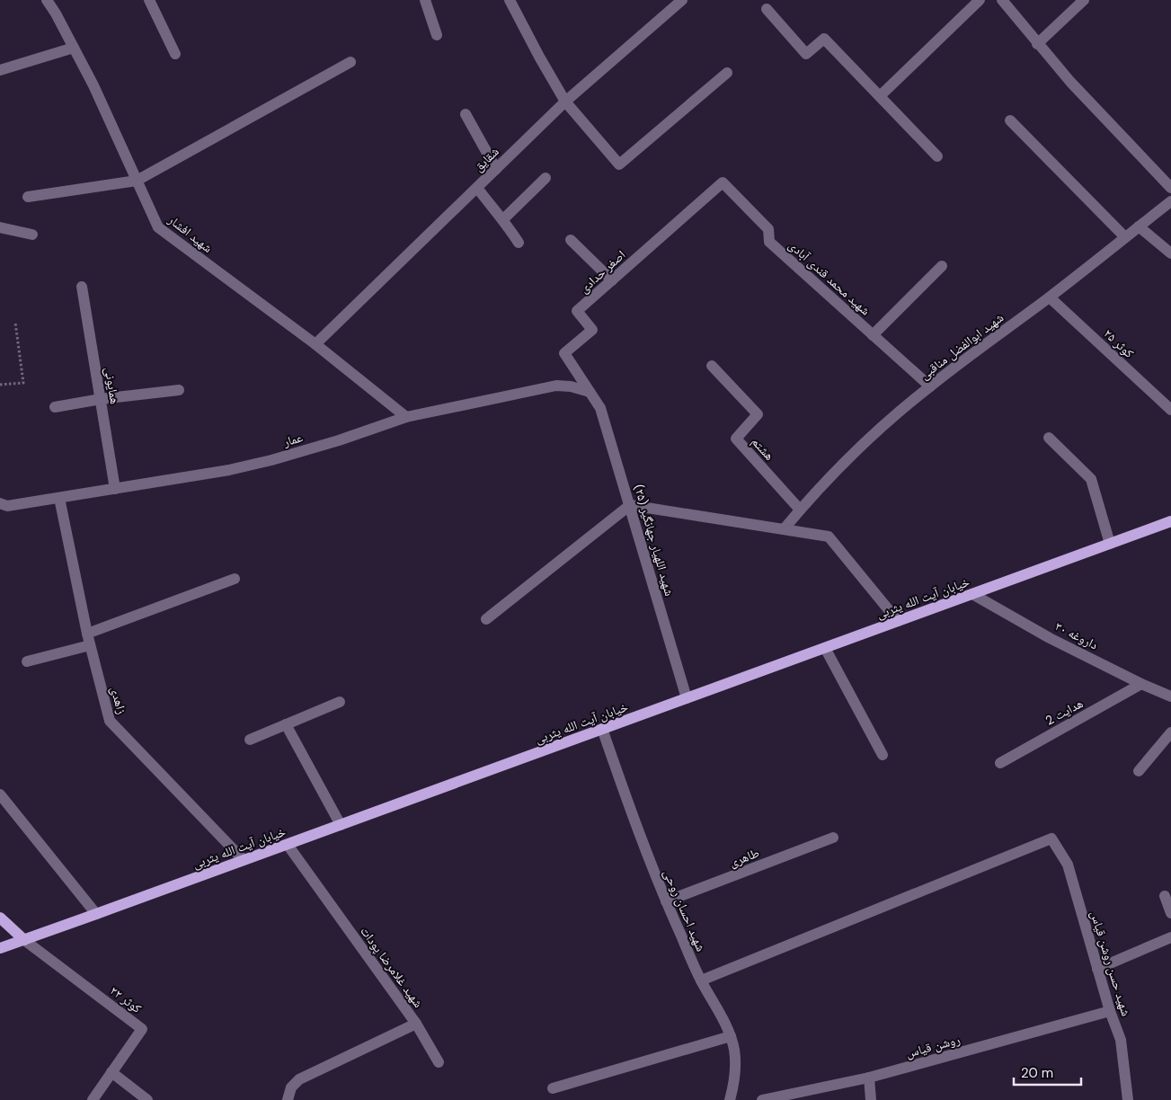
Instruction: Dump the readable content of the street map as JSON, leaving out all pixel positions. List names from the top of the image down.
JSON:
{
  "streets": {
    "main road": ["خیابان آیت الله یثربی"],
    "street": [
      "شقایق",
      "شهید افشار",
      "اصغر حدادی",
      "شهید محمد قندی آبادی",
      "کوثر ۲۵",
      "شهید ابوالفضل مناقبی",
      "همایونی",
      "عمار",
      "هشتم",
      "شهید اللهیار جهانگیر (۲۵)",
      "داروغه ۳۰",
      "زاهدی",
      "هدایت 2",
      "طاهری",
      "شهید احسان روحی",
      "شهید حسن روشن قیاس",
      "شهید غلامرضا پودات",
      "کوثر ۲۲",
      "روشن قیاس"
    ]
  },
  "crossings": [
    ["شقایق", "شهید افشار"],
    ["شهید افشار", "عمار"],
    ["اصغر حدادی", "شهید محمد قندی آبادی"],
    ["اصغر حدادی", "عمار"],
    ["اصغر حدادی", "شهید اللهیار جهانگیر (۲۵)"],
    ["شهید محمد قندی آبادی", "شهید ابوالفضل مناقبی"],
    ["کوثر ۲۵", "شهید ابوالفضل مناقبی"],
    ["شهید ابوالفضل مناقبی", "هشتم"],
    ["همایونی", "عمار"],
    ["عمار", "شهید اللهیار جهانگیر (۲۵)"],
    ["عمار", "زاهدی"],
    ["شهید اللهیار جهانگیر (۲۵)", "خیابان آیت الله یثربی"],
    ["خیابان آیت الله یثربی", "داروغه ۳۰"],
    ["خیابان آیت الله یثربی", "زاهدی"],
    ["خیابان آیت الله یثربی", "شهید احسان روحی"],
    ["خیابان آیت الله یثربی", "شهید غلامرضا پودات"],
    ["خیابان آیت الله یثربی", "کوثر ۲۲"],
    ["داروغه ۳۰", "هدایت 2"],
    ["طاهری", "شهید احسان روحی"],
    ["شهید احسان روحی", "شهید حسن روشن قیاس"],
    ["شهید حسن روشن قیاس", "روشن قیاس"]
  ],
  "scale_bar": "20 m"
}
